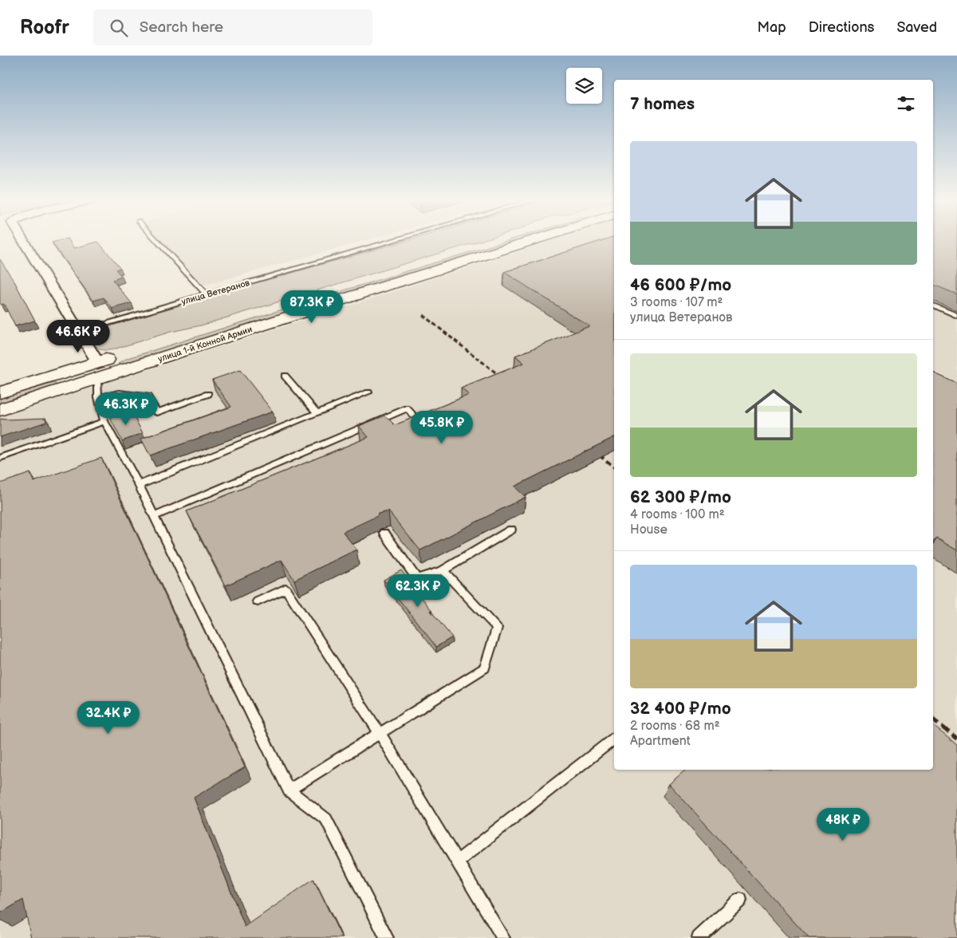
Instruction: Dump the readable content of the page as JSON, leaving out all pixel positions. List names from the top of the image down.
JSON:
{
  "streets": {
    "main road": ["улица 1-й Конной Армии"],
    "lane": ["улица Ветеранов"]
  },
  "page": {
    "header": "Roofr",
    "search": "Search here",
    "nav": ["Map", "Directions", "Saved"],
    "heading": "7 homes",
    "list": [
      {
        "name": "46 600 ₽/mo",
        "note": "3 rooms · 107 m² · улица Ветеранов"
      },
      {
        "name": "62 300 ₽/mo",
        "note": "4 rooms · 100 m² · House"
      },
      {
        "name": "32 400 ₽/mo",
        "note": "2 rooms · 68 m² · Apartment"
      }
    ],
    "price": [
      "87.3K ₽",
      "46.6K ₽",
      "46.3K ₽",
      "45.8K ₽",
      "62.3K ₽",
      "32.4K ₽",
      "48K ₽"
    ]
  }
}
